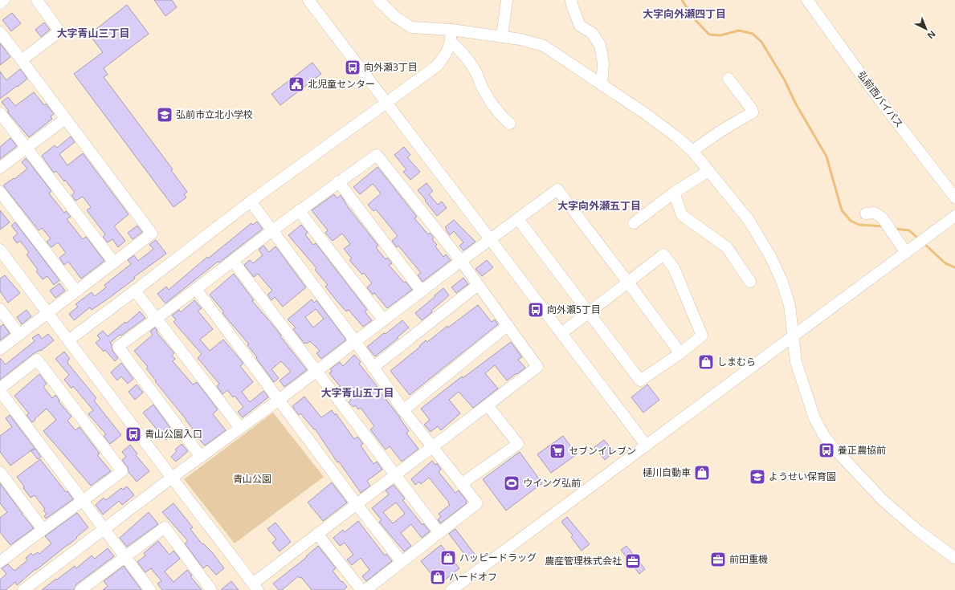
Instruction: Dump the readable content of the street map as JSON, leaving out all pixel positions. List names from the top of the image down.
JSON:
{
  "streets": {
    "street": ["弘前西バイパス"]
  },
  "districts": [
    "大字向外瀬四丁目",
    "大字青山三丁目",
    "大字向外瀬五丁目",
    "大字青山五丁目"
  ],
  "parks": ["青山公園"],
  "places": {
    "bus stop": [
      "向外瀬3丁目",
      "向外瀬5丁目",
      "青山公園入口",
      "養正農協前"
    ],
    "public building": ["北児童センター"],
    "school or university": ["弘前市立北小学校", "ようせい保育園"],
    "shop": [
      "しまむら",
      "樋川自動車",
      "ハッピードラッグ",
      "ハードオフ"
    ],
    "supermarket": ["セブンイレブン"],
    "sports": ["ウイング弘前"],
    "office": ["前田重機", "農産管理株式会社"]
  },
  "north": "bottom right"
}
